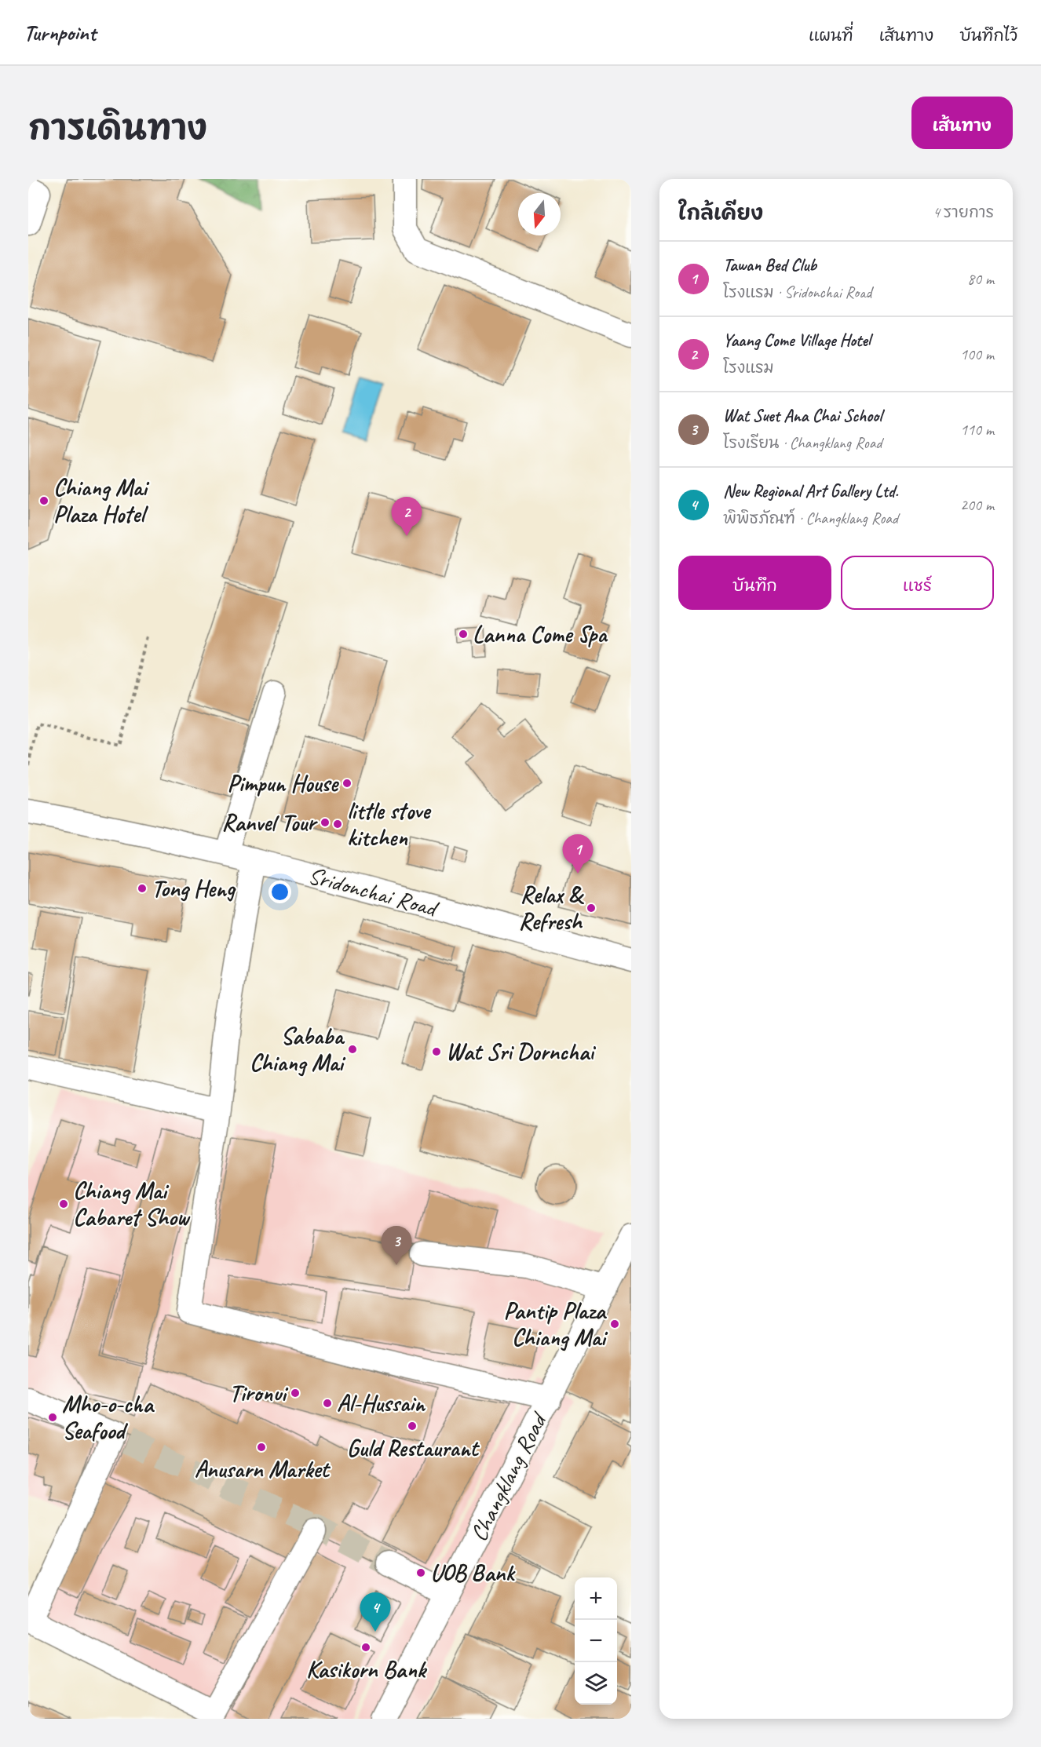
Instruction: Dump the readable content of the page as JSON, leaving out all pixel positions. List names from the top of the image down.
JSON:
{
  "streets": {
    "street": ["Sridonchai Road", "Changklang Road"]
  },
  "places": [
    "Chiang Mai Plaza Hotel",
    "Lanna Come Spa",
    "Pimpun House",
    "Ranvel Tour",
    "little stove kitchen",
    "Tong Heng",
    "Relax & Refresh",
    "Sababa Chiang Mai",
    "Wat Sri Dornchai",
    "Chiang Mai Cabaret Show",
    "Pantip Plaza Chiang Mai",
    "Tironui",
    "Al-Hussain",
    "Mho-o-cha Seafood",
    "Guld Restaurant",
    "Anusarn Market",
    "UOB Bank",
    "Kasikorn Bank"
  ],
  "north": "bottom",
  "page": {
    "header": "Turnpoint",
    "nav": ["แผนที่", "เส้นทาง", "บันทึกไว้"],
    "title": "การเดินทาง",
    "buttons": [
      "เส้นทาง",
      ["บันทึก", "แชร์"]
    ],
    "heading": ["ใกล้เคียง", "4 รายการ"],
    "list": [
      {
        "mark": "1",
        "name": "Tawan Bed Club",
        "note": "โรงแรม · Sridonchai Road",
        "value": "80 m"
      },
      {
        "mark": "2",
        "name": "Yaang Come Village Hotel",
        "note": "โรงแรม",
        "value": "100 m"
      },
      {
        "mark": "3",
        "name": "Wat Suet Ana Chai School",
        "note": "โรงเรียน · Changklang Road",
        "value": "110 m"
      },
      {
        "mark": "4",
        "name": "New Regional Art Gallery Ltd.",
        "note": "พิพิธภัณฑ์ · Changklang Road",
        "value": "200 m"
      }
    ],
    "pins": [
      "2",
      "1",
      "3",
      "4"
    ],
    "map_buttons": ["+", "−"]
  }
}
